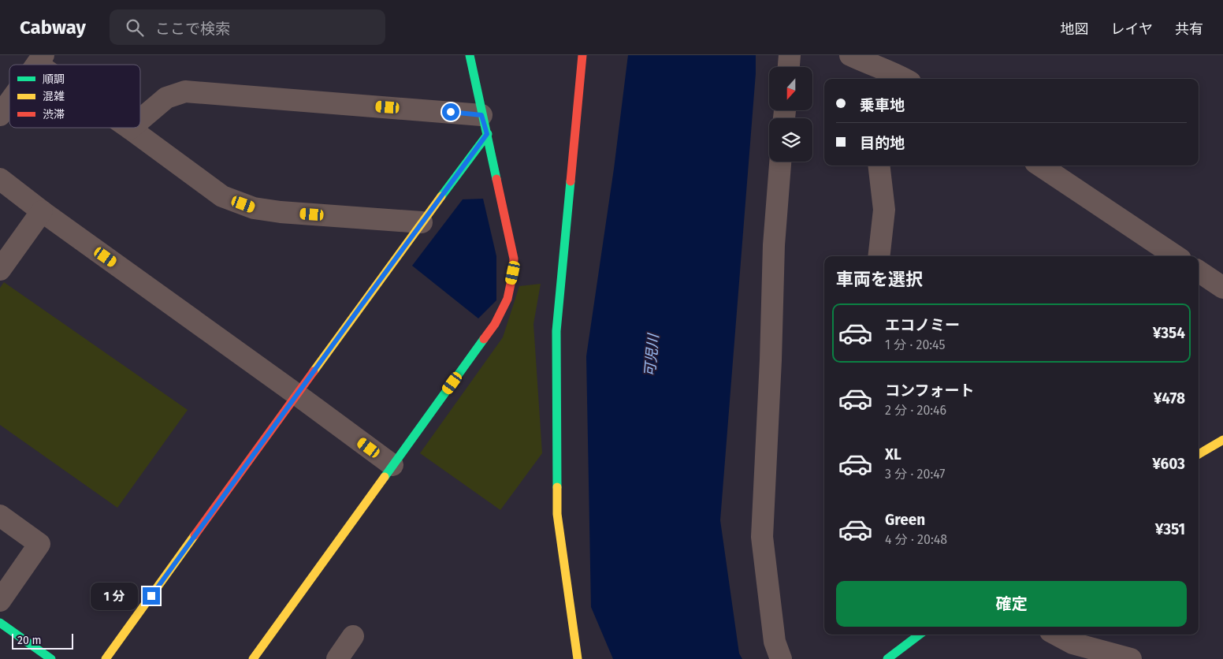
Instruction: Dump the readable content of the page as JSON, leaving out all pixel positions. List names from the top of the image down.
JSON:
{
  "water": ["可児川"],
  "legend": ["順調", "混雑", "渋滞"],
  "scale_bar": "20 m",
  "north": "bottom",
  "page": {
    "header": "Cabway",
    "search": "ここで検索",
    "nav": ["地図", "レイヤ", "共有"],
    "banner": ["乗車地", "目的地"],
    "heading": "車両を選択",
    "list": [
      {
        "name": "エコノミー",
        "note": "1 分 · 20:45",
        "value": "¥354"
      },
      {
        "name": "コンフォート",
        "note": "2 分 · 20:46",
        "value": "¥478"
      },
      {
        "name": "XL",
        "note": "3 分 · 20:47",
        "value": "¥603"
      },
      {
        "name": "Green",
        "note": "4 分 · 20:48",
        "value": "¥351"
      }
    ],
    "buttons": "確定",
    "bubble": "1 分",
    "scale": "20 m"
  }
}
